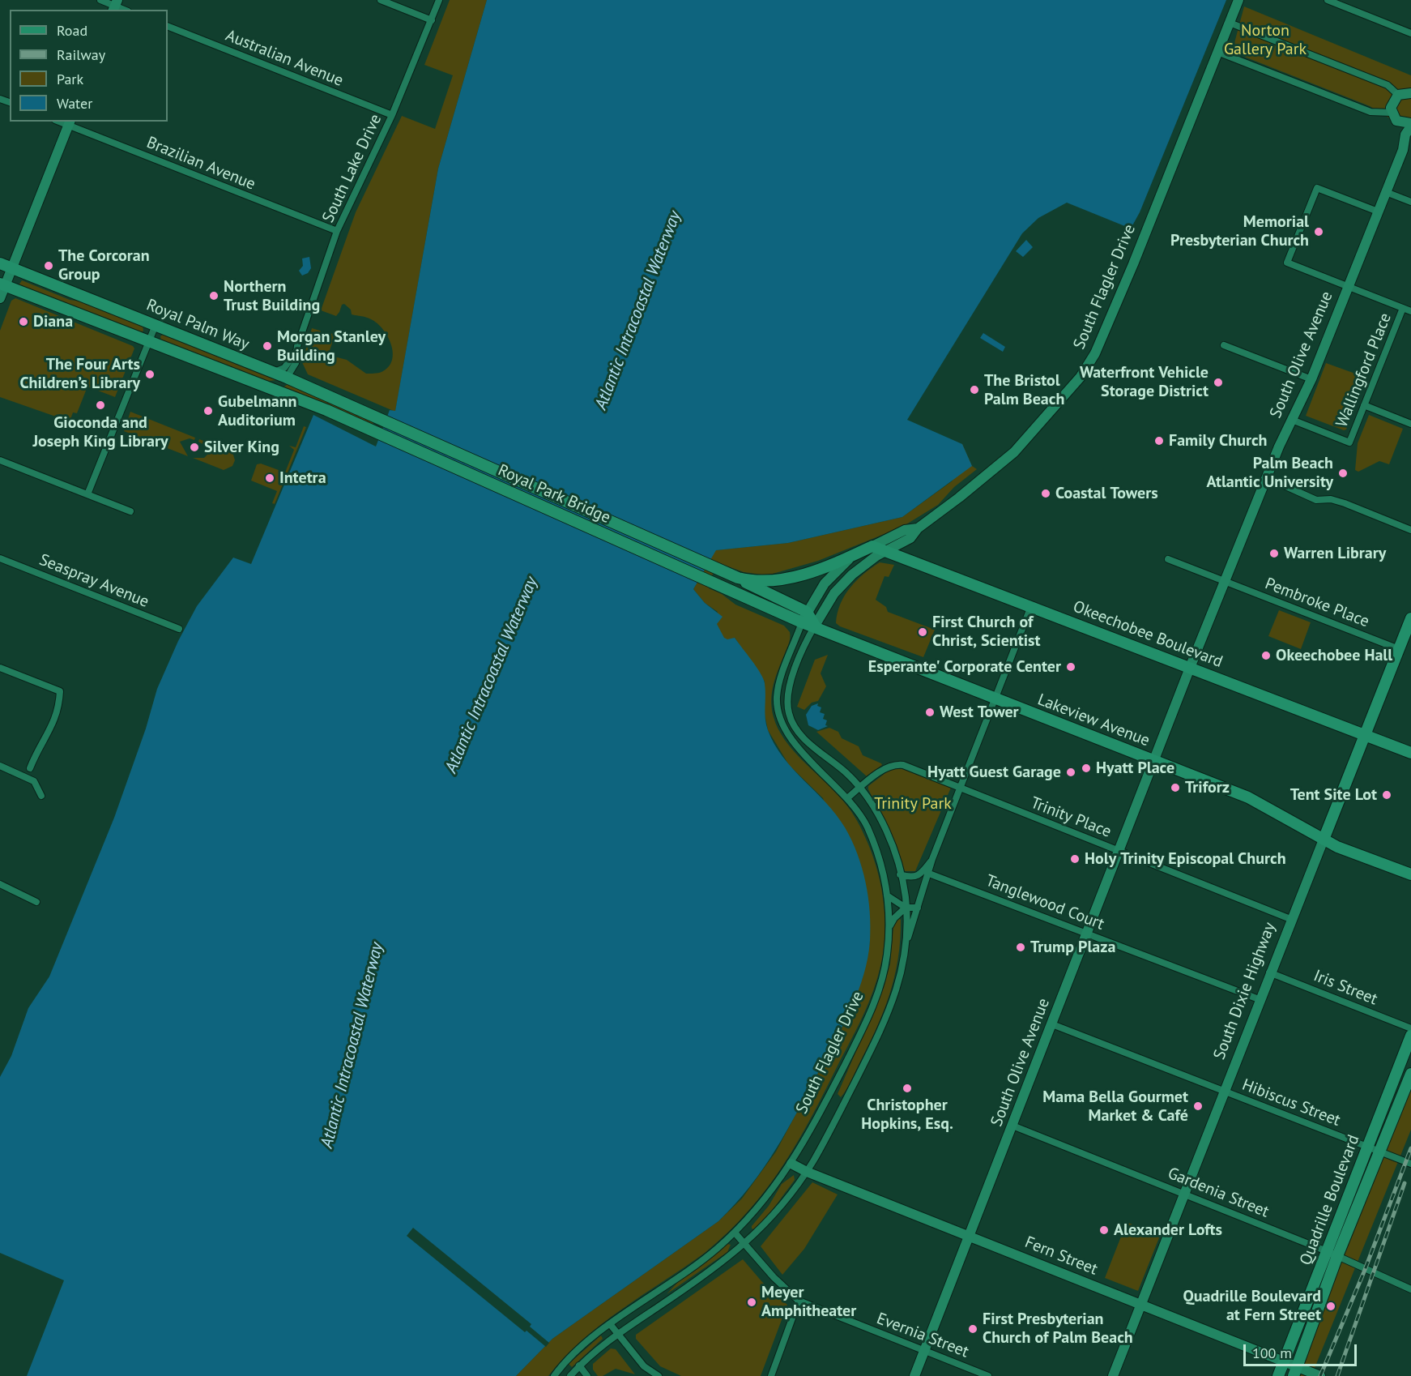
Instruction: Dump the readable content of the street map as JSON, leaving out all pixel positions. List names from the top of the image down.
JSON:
{
  "streets": {
    "main road": [
      "South Flagler Drive",
      "Royal Palm Way",
      "Royal Park Bridge",
      "Okeechobee Boulevard",
      "Lakeview Avenue",
      "South Dixie Highway",
      "Quadrille Boulevard"
    ],
    "street": [
      "Australian Avenue",
      "Brazilian Avenue",
      "South Lake Drive",
      "South Olive Avenue",
      "Wallingford Place",
      "Seaspray Avenue",
      "Pembroke Place",
      "Trinity Place",
      "Tanglewood Court",
      "Iris Street",
      "Hibiscus Street",
      "Gardenia Street",
      "Fern Street",
      "Evernia Street"
    ]
  },
  "crossings": [
    ["Australian Avenue", "South Lake Drive"],
    ["Brazilian Avenue", "South Lake Drive"],
    ["South Lake Drive", "Royal Palm Way"],
    ["South Flagler Drive", "Royal Park Bridge"],
    ["South Flagler Drive", "Okeechobee Boulevard"],
    ["South Flagler Drive", "Lakeview Avenue"],
    ["South Flagler Drive", "Trinity Place"],
    ["South Flagler Drive", "Fern Street"],
    ["South Flagler Drive", "Evernia Street"],
    ["Royal Palm Way", "Royal Park Bridge"],
    ["South Olive Avenue", "Wallingford Place"],
    ["South Olive Avenue", "Pembroke Place"],
    ["South Olive Avenue", "Okeechobee Boulevard"],
    ["South Olive Avenue", "Lakeview Avenue"],
    ["South Olive Avenue", "Trinity Place"],
    ["South Olive Avenue", "Tanglewood Court"],
    ["South Olive Avenue", "Hibiscus Street"],
    ["South Olive Avenue", "Gardenia Street"],
    ["South Olive Avenue", "Fern Street"],
    ["South Olive Avenue", "Evernia Street"],
    ["Pembroke Place", "South Dixie Highway"],
    ["Okeechobee Boulevard", "South Dixie Highway"],
    ["Lakeview Avenue", "South Dixie Highway"],
    ["Trinity Place", "South Dixie Highway"],
    ["Tanglewood Court", "South Dixie Highway"],
    ["Iris Street", "South Dixie Highway"],
    ["South Dixie Highway", "Hibiscus Street"],
    ["South Dixie Highway", "Gardenia Street"],
    ["South Dixie Highway", "Fern Street"],
    ["Hibiscus Street", "Quadrille Boulevard"],
    ["Gardenia Street", "Quadrille Boulevard"],
    ["Quadrille Boulevard", "Fern Street"]
  ],
  "water": ["Atlantic Intracoastal Waterway"],
  "parks": ["Norton Gallery Park", "Trinity Park"],
  "places": [
    "Memorial Presbyterian Church",
    "The Corcoran Group",
    "Northern Trust Building",
    "Diana",
    "Morgan Stanley Building",
    "The Four Arts Children’s Library",
    "Waterfront Vehicle Storage District",
    "The Bristol Palm Beach",
    "Gioconda and Joseph King Library",
    "Gubelmann Auditorium",
    "Family Church",
    "Silver King",
    "Palm Beach Atlantic University",
    "Intetra",
    "Coastal Towers",
    "Warren Library",
    "First Church of Christ, Scientist",
    "Okeechobee Hall",
    "Esperante' Corporate Center",
    "West Tower",
    "Hyatt Place",
    "Hyatt Guest Garage",
    "Triforz",
    "Tent Site Lot",
    "Holy Trinity Episcopal Church",
    "Trump Plaza",
    "Christopher Hopkins, Esq.",
    "Mama Bella Gourmet Market & Café",
    "Alexander Lofts",
    "Meyer Amphitheater",
    "Quadrille Boulevard at Fern Street",
    "First Presbyterian Church of Palm Beach"
  ],
  "legend": [
    "Road",
    "Railway",
    "Park",
    "Water"
  ],
  "scale_bar": "100 m"
}
